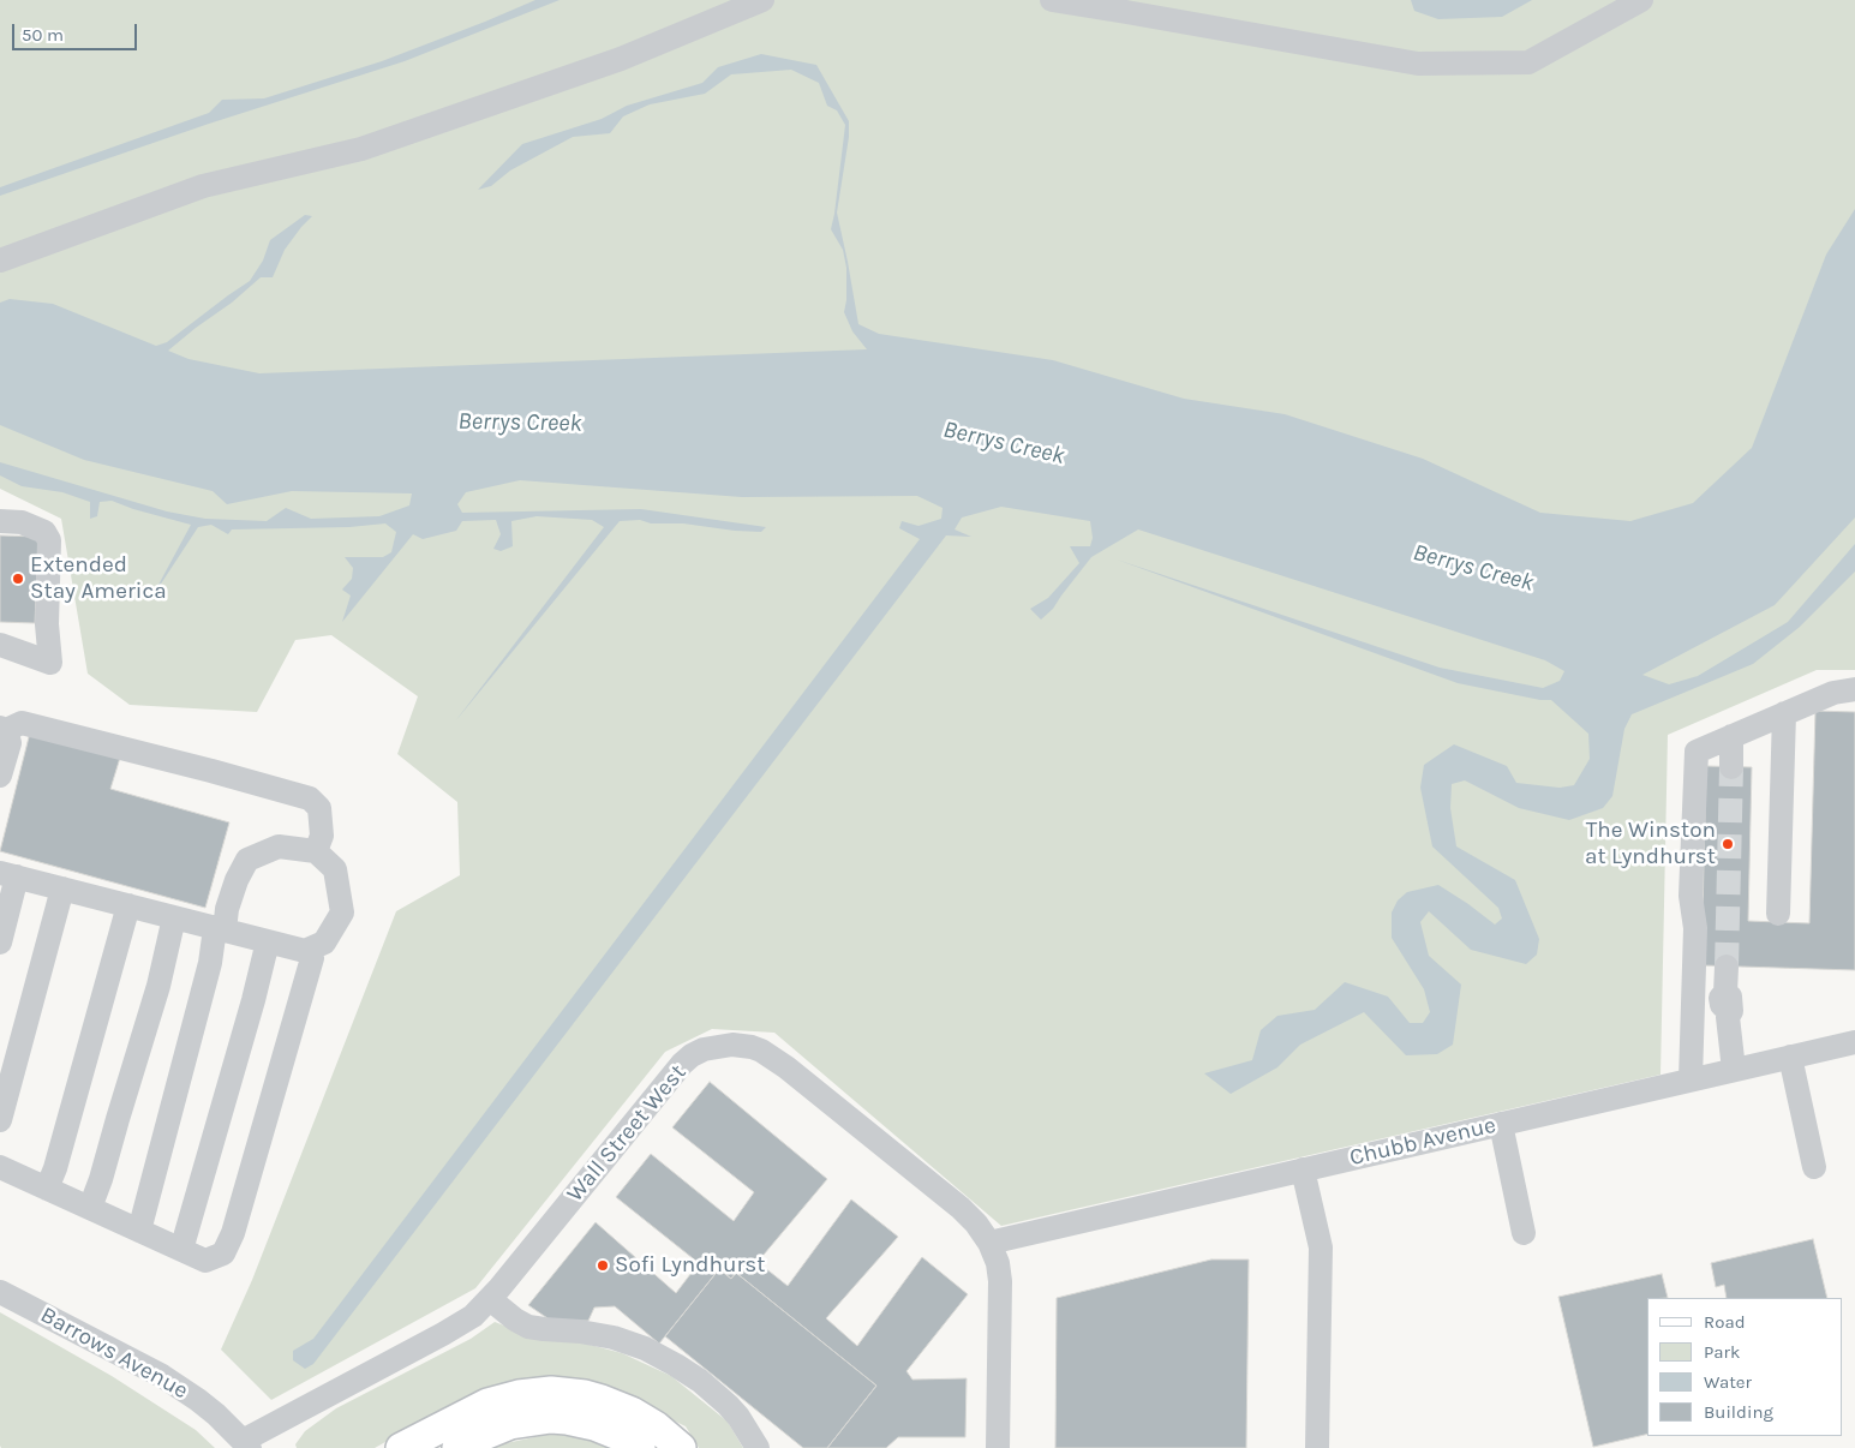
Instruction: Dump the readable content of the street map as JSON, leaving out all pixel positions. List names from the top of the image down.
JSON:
{
  "streets": {
    "street": ["Wall Street West", "Chubb Avenue", "Barrows Avenue"]
  },
  "crossings": [
    ["Wall Street West", "Chubb Avenue"],
    ["Wall Street West", "Barrows Avenue"]
  ],
  "water": ["Berrys Creek"],
  "places": ["Extended Stay America", "The Winston at Lyndhurst", "Sofi Lyndhurst"],
  "legend": [
    "Road",
    "Park",
    "Water",
    "Building"
  ],
  "scale_bar": "50 m"
}
